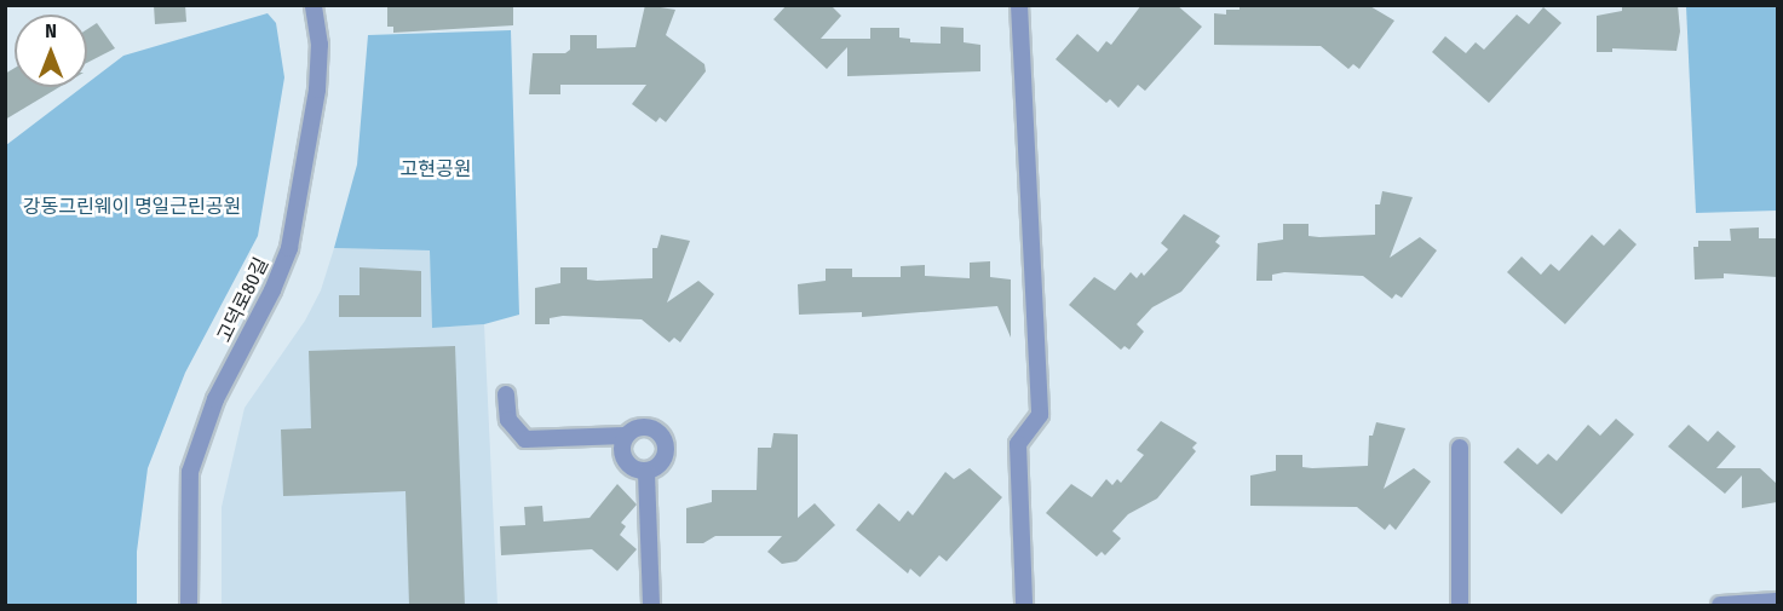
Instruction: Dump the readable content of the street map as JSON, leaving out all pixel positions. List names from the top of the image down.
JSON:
{
  "streets": {
    "street": ["고덕로80길"]
  },
  "parks": ["고현공원", "강동그린웨이 명일근린공원"],
  "north": "top"
}
